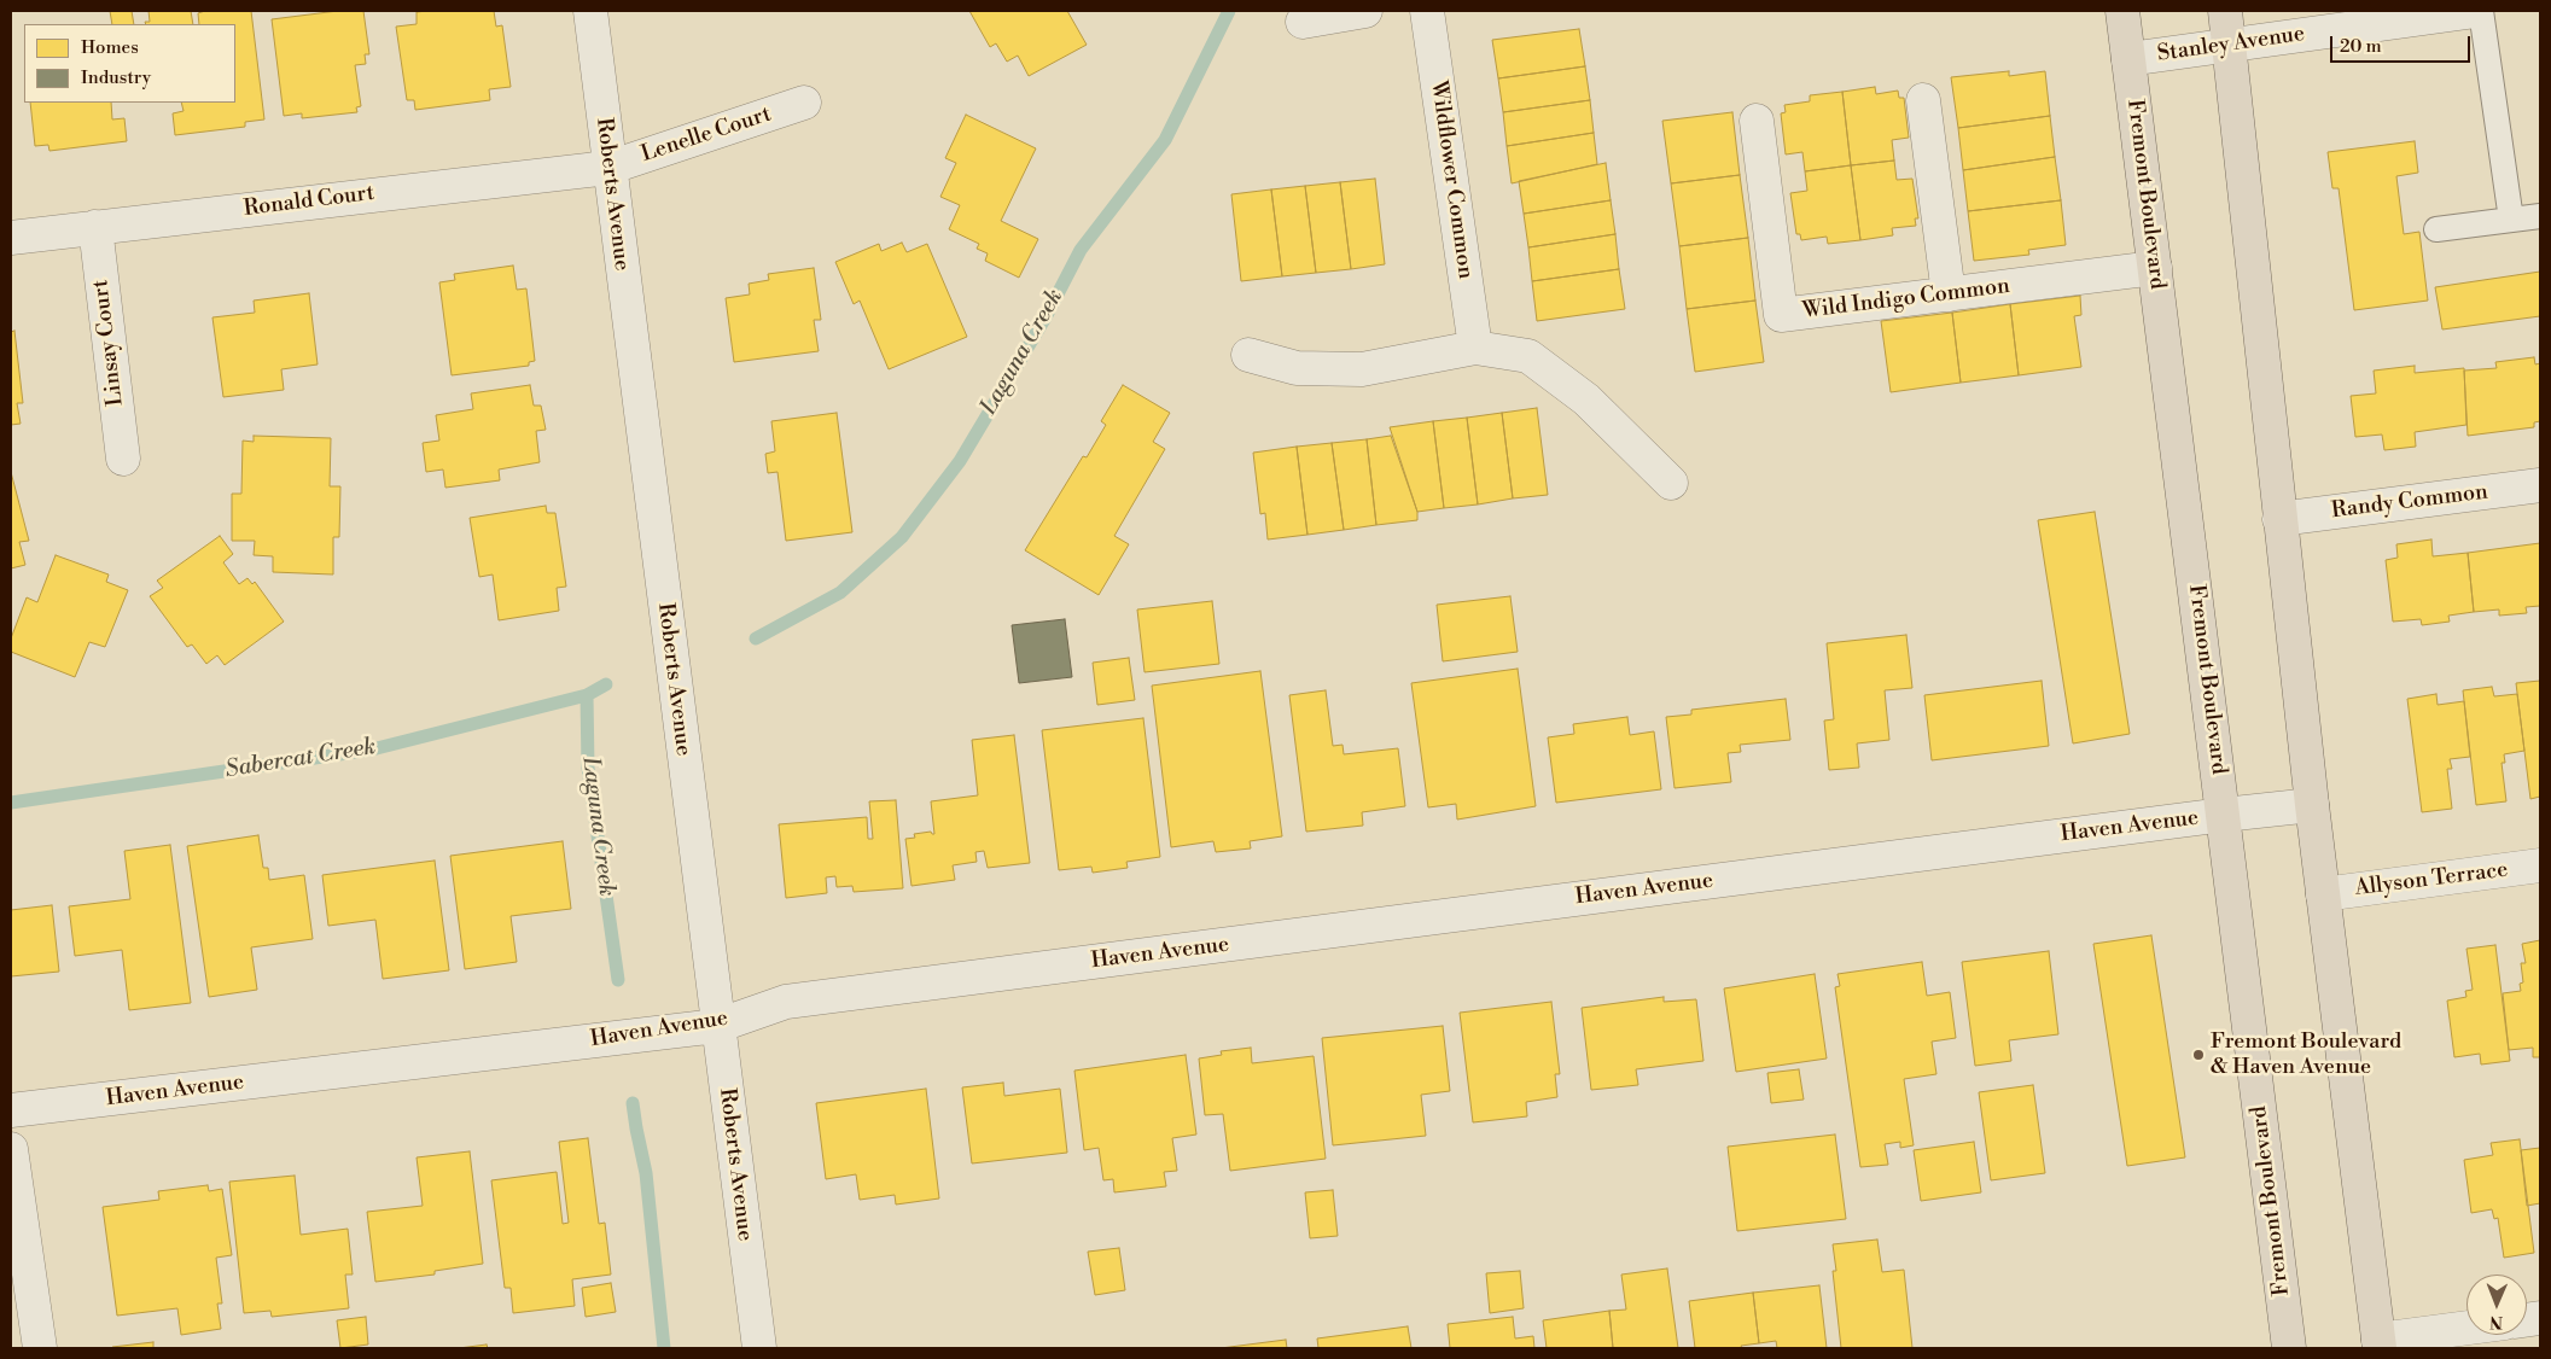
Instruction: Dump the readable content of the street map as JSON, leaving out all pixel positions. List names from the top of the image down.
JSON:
{
  "streets": {
    "main road": ["Fremont Boulevard"],
    "street": [
      "Stanley Avenue",
      "Lenelle Court",
      "Wildflower Common",
      "Roberts Avenue",
      "Ronald Court",
      "Wild Indigo Common",
      "Linsay Court",
      "Randy Common",
      "Haven Avenue",
      "Allyson Terrace"
    ]
  },
  "crossings": [
    ["Stanley Avenue", "Fremont Boulevard"],
    ["Lenelle Court", "Roberts Avenue"],
    ["Lenelle Court", "Ronald Court"],
    ["Roberts Avenue", "Ronald Court"],
    ["Roberts Avenue", "Haven Avenue"],
    ["Fremont Boulevard", "Wild Indigo Common"],
    ["Fremont Boulevard", "Haven Avenue"],
    ["Ronald Court", "Linsay Court"]
  ],
  "water": ["Laguna Creek", "Sabercat Creek"],
  "places": ["Fremont Boulevard & Haven Avenue"],
  "legend": ["Homes", "Industry"],
  "scale_bar": "20 m",
  "north": "bottom"
}
